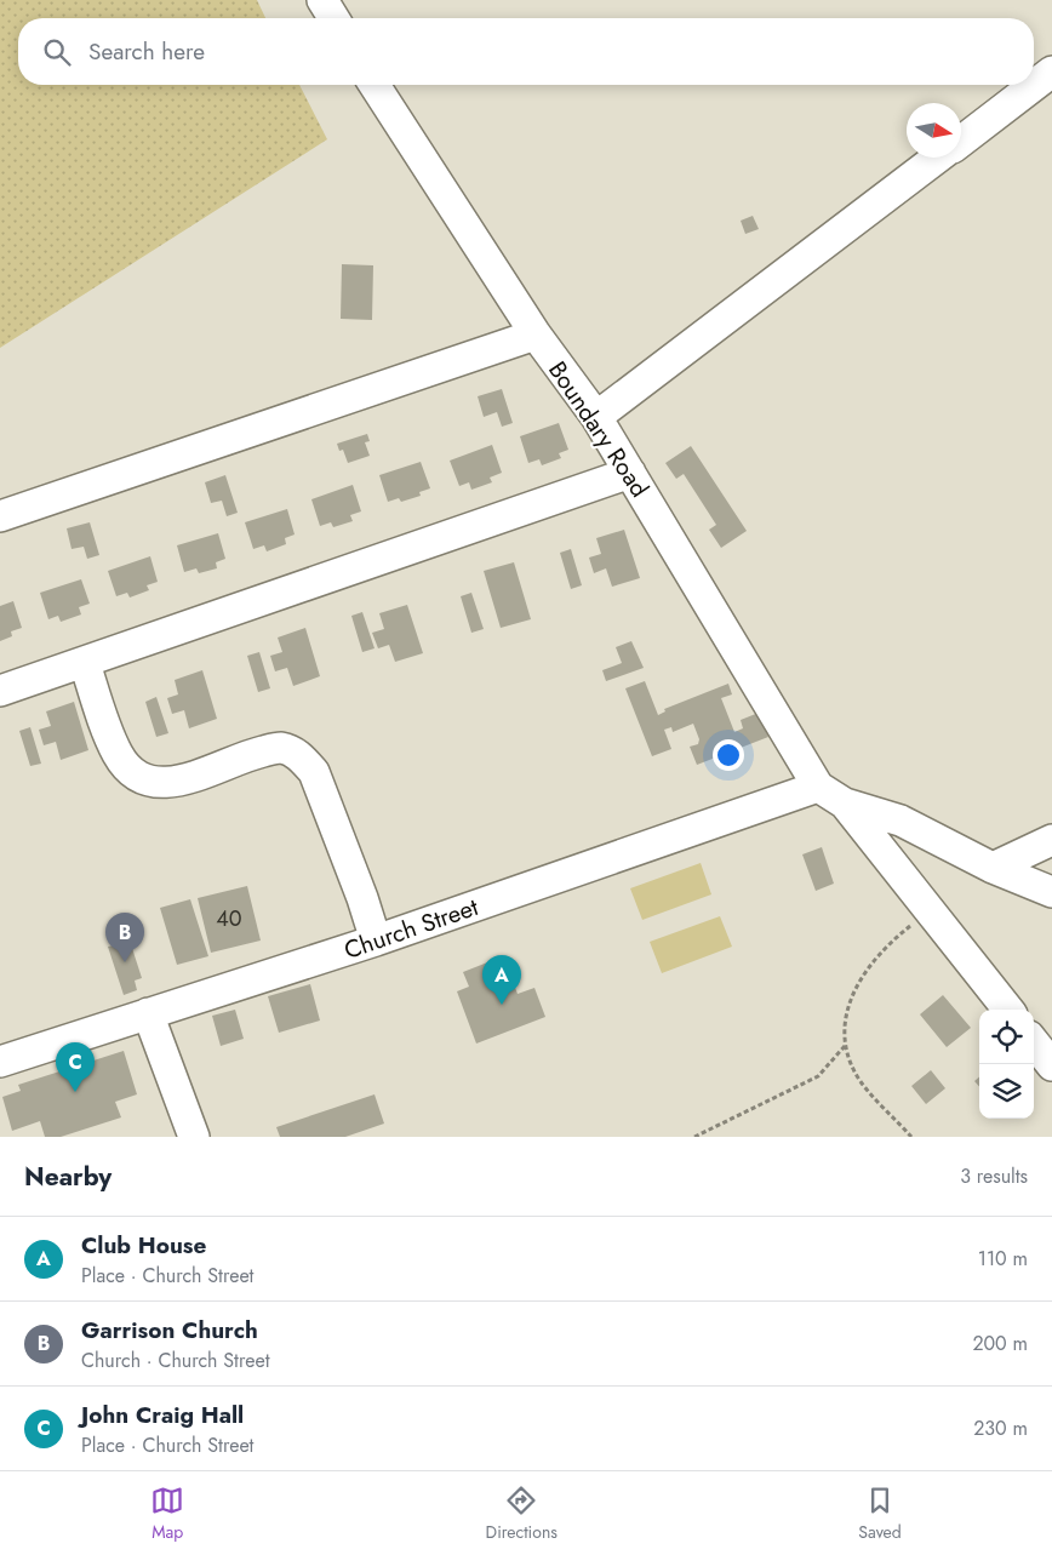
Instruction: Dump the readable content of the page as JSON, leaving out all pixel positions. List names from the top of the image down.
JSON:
{
  "streets": {
    "street": ["Boundary Road", "Church Street"]
  },
  "crossings": [
    ["Boundary Road", "Church Street"]
  ],
  "house_numbers": ["40"],
  "north": "right",
  "page": {
    "search": "Search here",
    "pins": ["B", "A", "C"],
    "heading": ["Nearby", "3 results"],
    "list": [
      {
        "mark": "A",
        "name": "Club House",
        "note": "Place · Church Street",
        "value": "110 m"
      },
      {
        "mark": "B",
        "name": "Garrison Church",
        "note": "Church · Church Street",
        "value": "200 m"
      },
      {
        "mark": "C",
        "name": "John Craig Hall",
        "note": "Place · Church Street",
        "value": "230 m"
      }
    ],
    "nav": ["Map", "Directions", "Saved"]
  }
}
